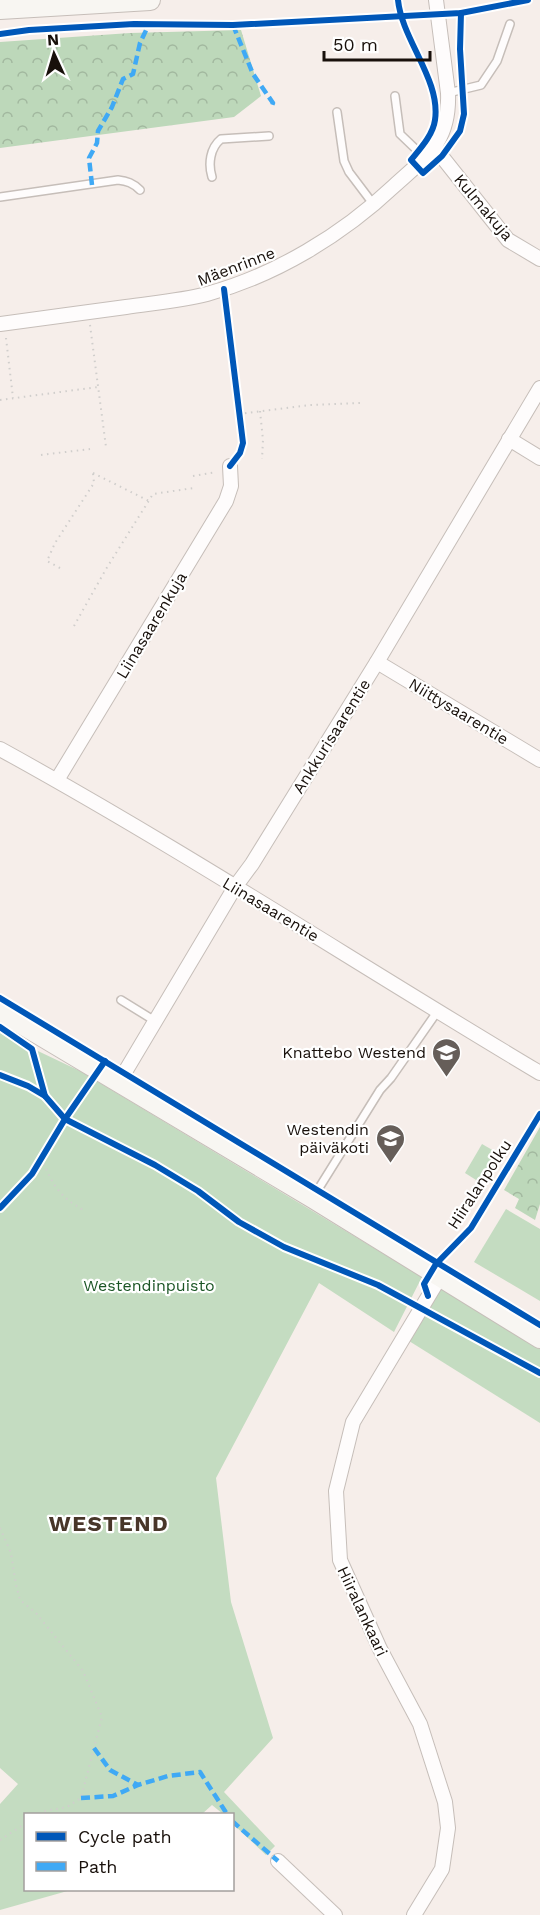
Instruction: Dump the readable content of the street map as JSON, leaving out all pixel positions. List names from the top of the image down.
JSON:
{
  "streets": {
    "street": [
      "Kulmakuja",
      "Mäenrinne",
      "Liinasaarenkuja",
      "Niittysaarentie",
      "Ankkurisaarentie",
      "Liinasaarentie",
      "Hiiralankaari"
    ],
    "cycle path": ["Hiiralanpolku"]
  },
  "crossings": [
    ["Kulmakuja", "Mäenrinne"],
    ["Liinasaarenkuja", "Liinasaarentie"],
    ["Niittysaarentie", "Ankkurisaarentie"],
    ["Ankkurisaarentie", "Liinasaarentie"]
  ],
  "districts": ["WESTEND"],
  "parks": ["Westendinpuisto"],
  "places": {
    "school or university": ["Knattebo Westend", "Westendin päiväkoti"]
  },
  "legend": ["Cycle path", "Path"],
  "scale_bar": "50 m",
  "north": "top"
}
